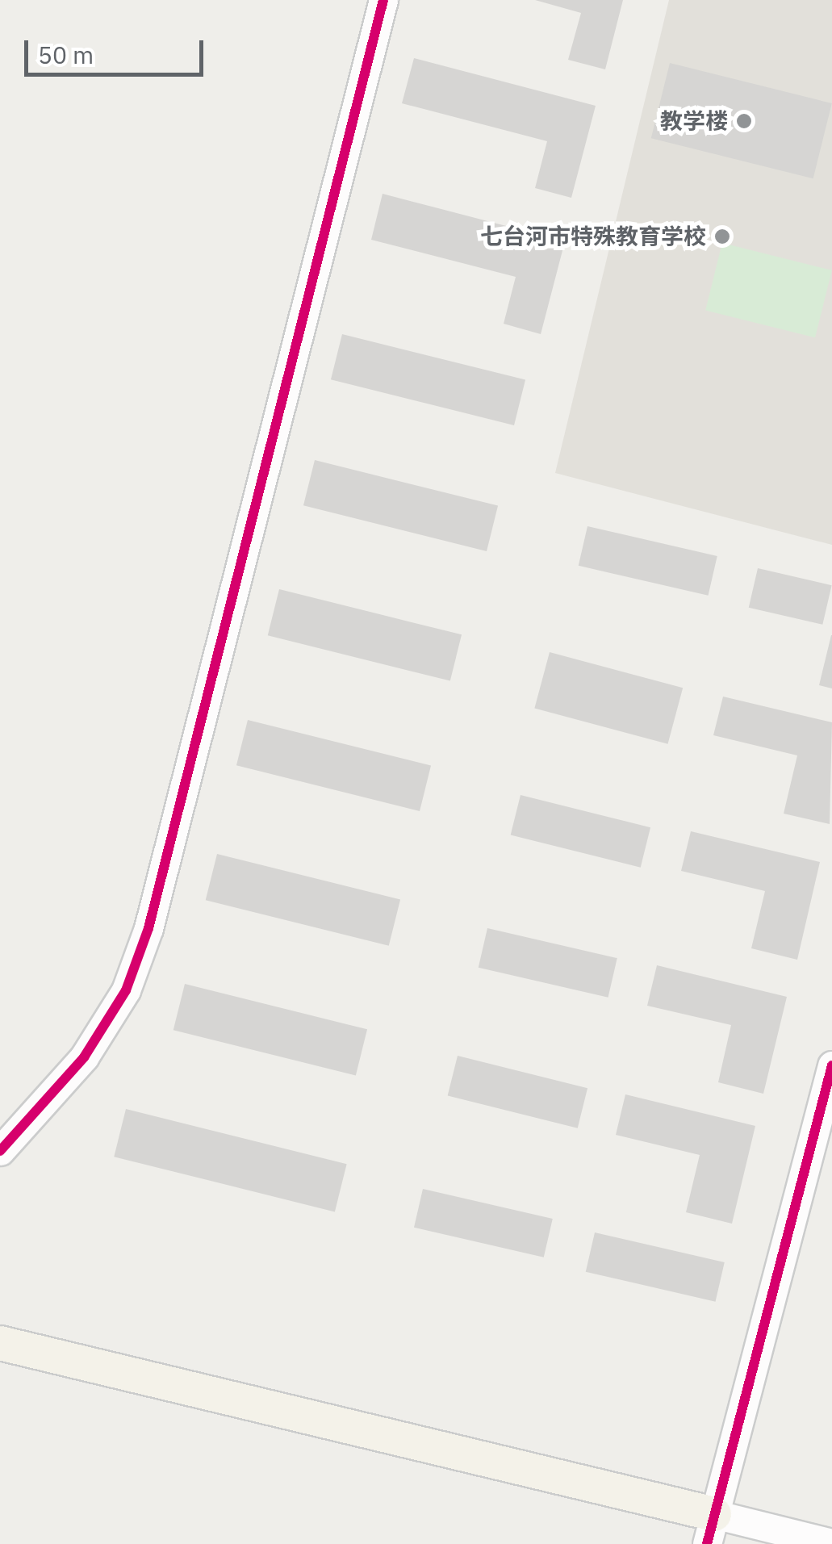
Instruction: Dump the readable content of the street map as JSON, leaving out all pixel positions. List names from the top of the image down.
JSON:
{
  "places": ["教学楼", "七台河市特殊教育学校"],
  "scale_bar": "50 m"
}
